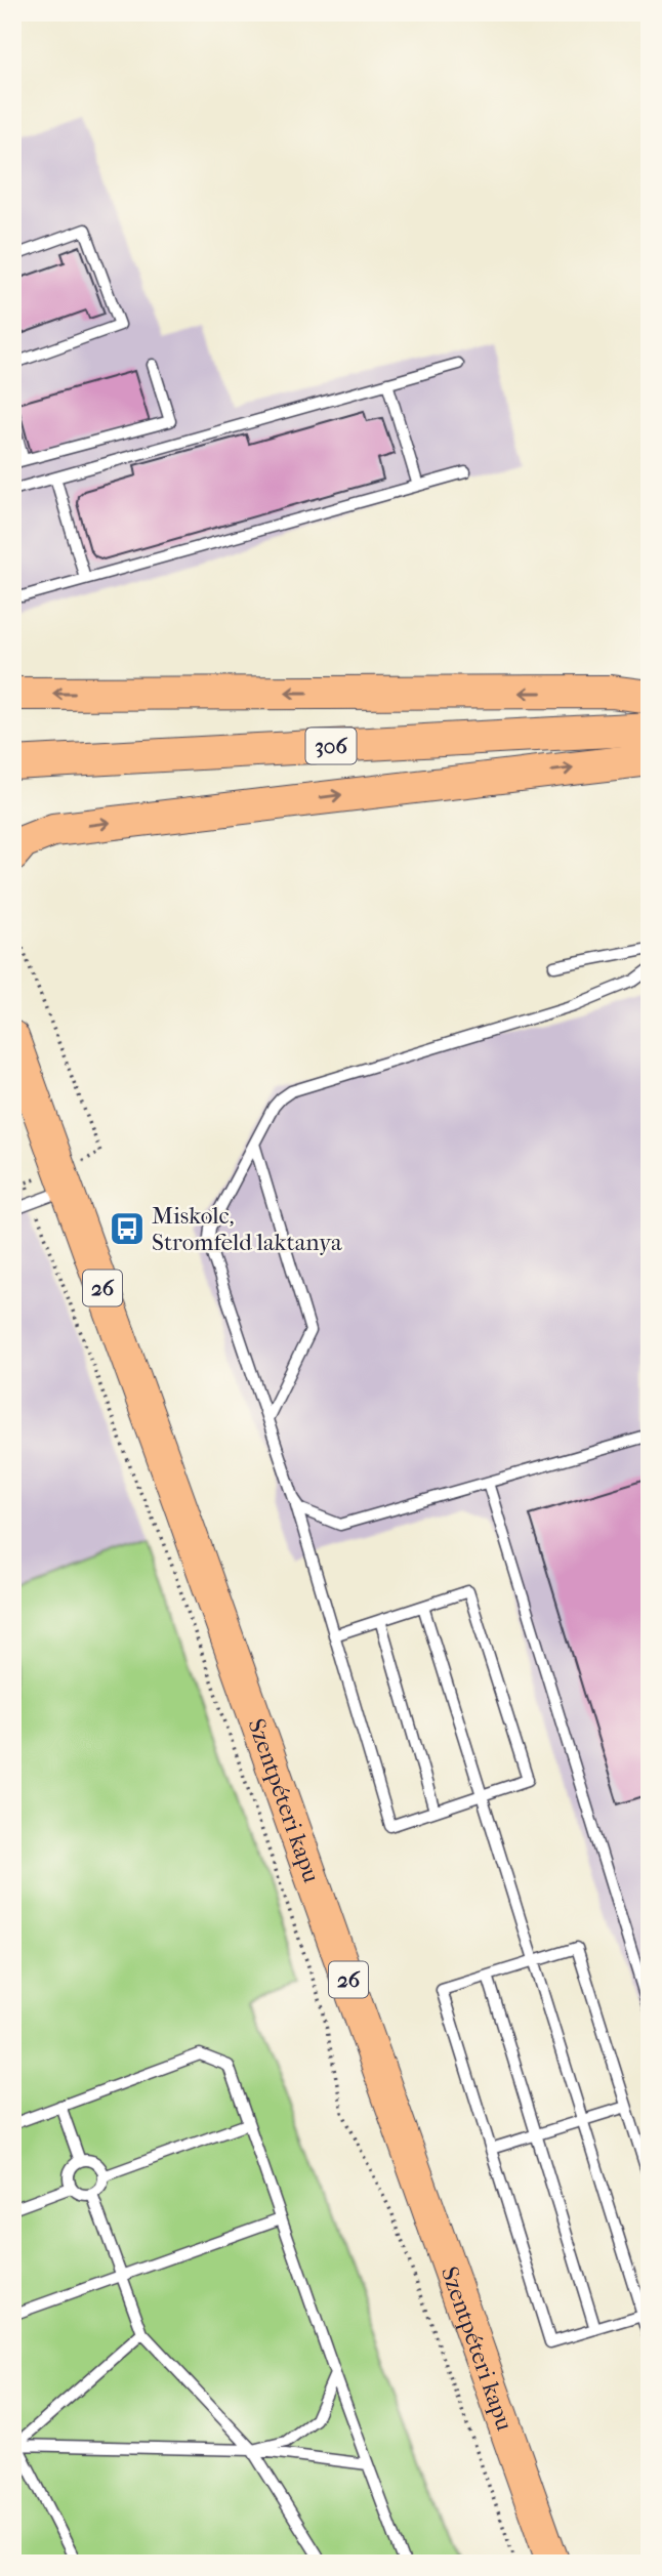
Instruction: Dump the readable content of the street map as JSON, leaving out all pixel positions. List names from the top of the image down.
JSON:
{
  "streets": {
    "main road": ["306", "26", "Szentpéteri kapu"]
  },
  "places": {
    "bus stop": ["Miskolc, Stromfeld laktanya"]
  }
}
